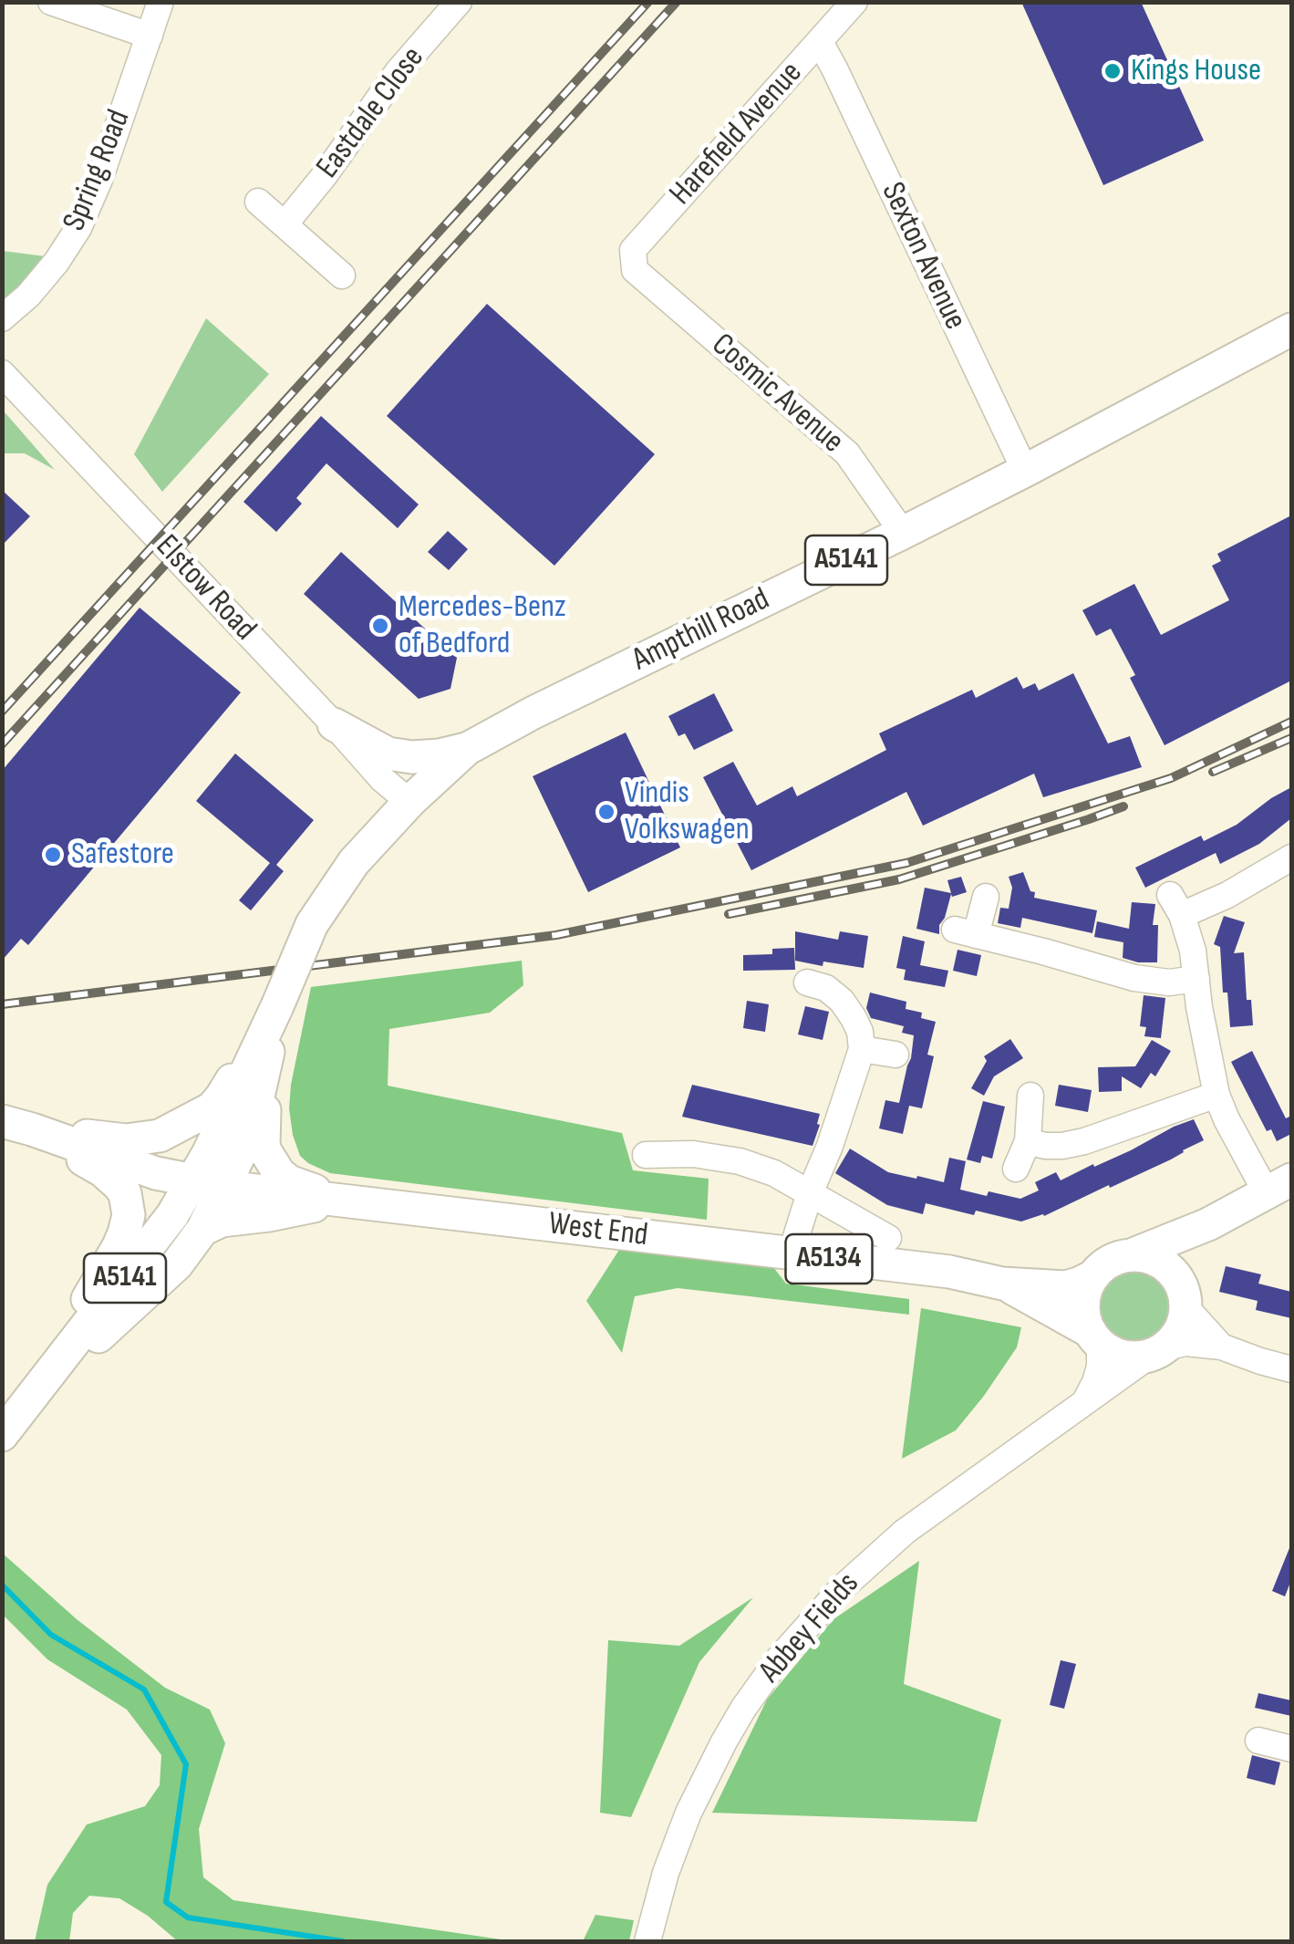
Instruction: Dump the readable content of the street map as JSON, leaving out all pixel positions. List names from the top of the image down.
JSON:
{
  "streets": {
    "main road": [
      "A5141",
      "Ampthill Road",
      "West End",
      "A5134"
    ],
    "street": [
      "Eastdale Close",
      "Harefield Avenue",
      "Spring Road",
      "Sexton Avenue",
      "Cosmic Avenue",
      "Elstow Road",
      "Abbey Fields"
    ]
  },
  "crossings": [
    ["Harefield Avenue", "Sexton Avenue"],
    ["Harefield Avenue", "Cosmic Avenue"],
    ["Sexton Avenue", "Ampthill Road"],
    ["Cosmic Avenue", "Ampthill Road"],
    ["A5141", "Ampthill Road"],
    ["A5141", "West End"],
    ["Elstow Road", "Ampthill Road"],
    ["West End", "A5134"],
    ["West End", "Abbey Fields"],
    ["A5134", "Abbey Fields"]
  ],
  "places": [
    "Kings House",
    "Mercedes-Benz of Bedford",
    "Vindis Volkswagen",
    "Safestore"
  ]
}
